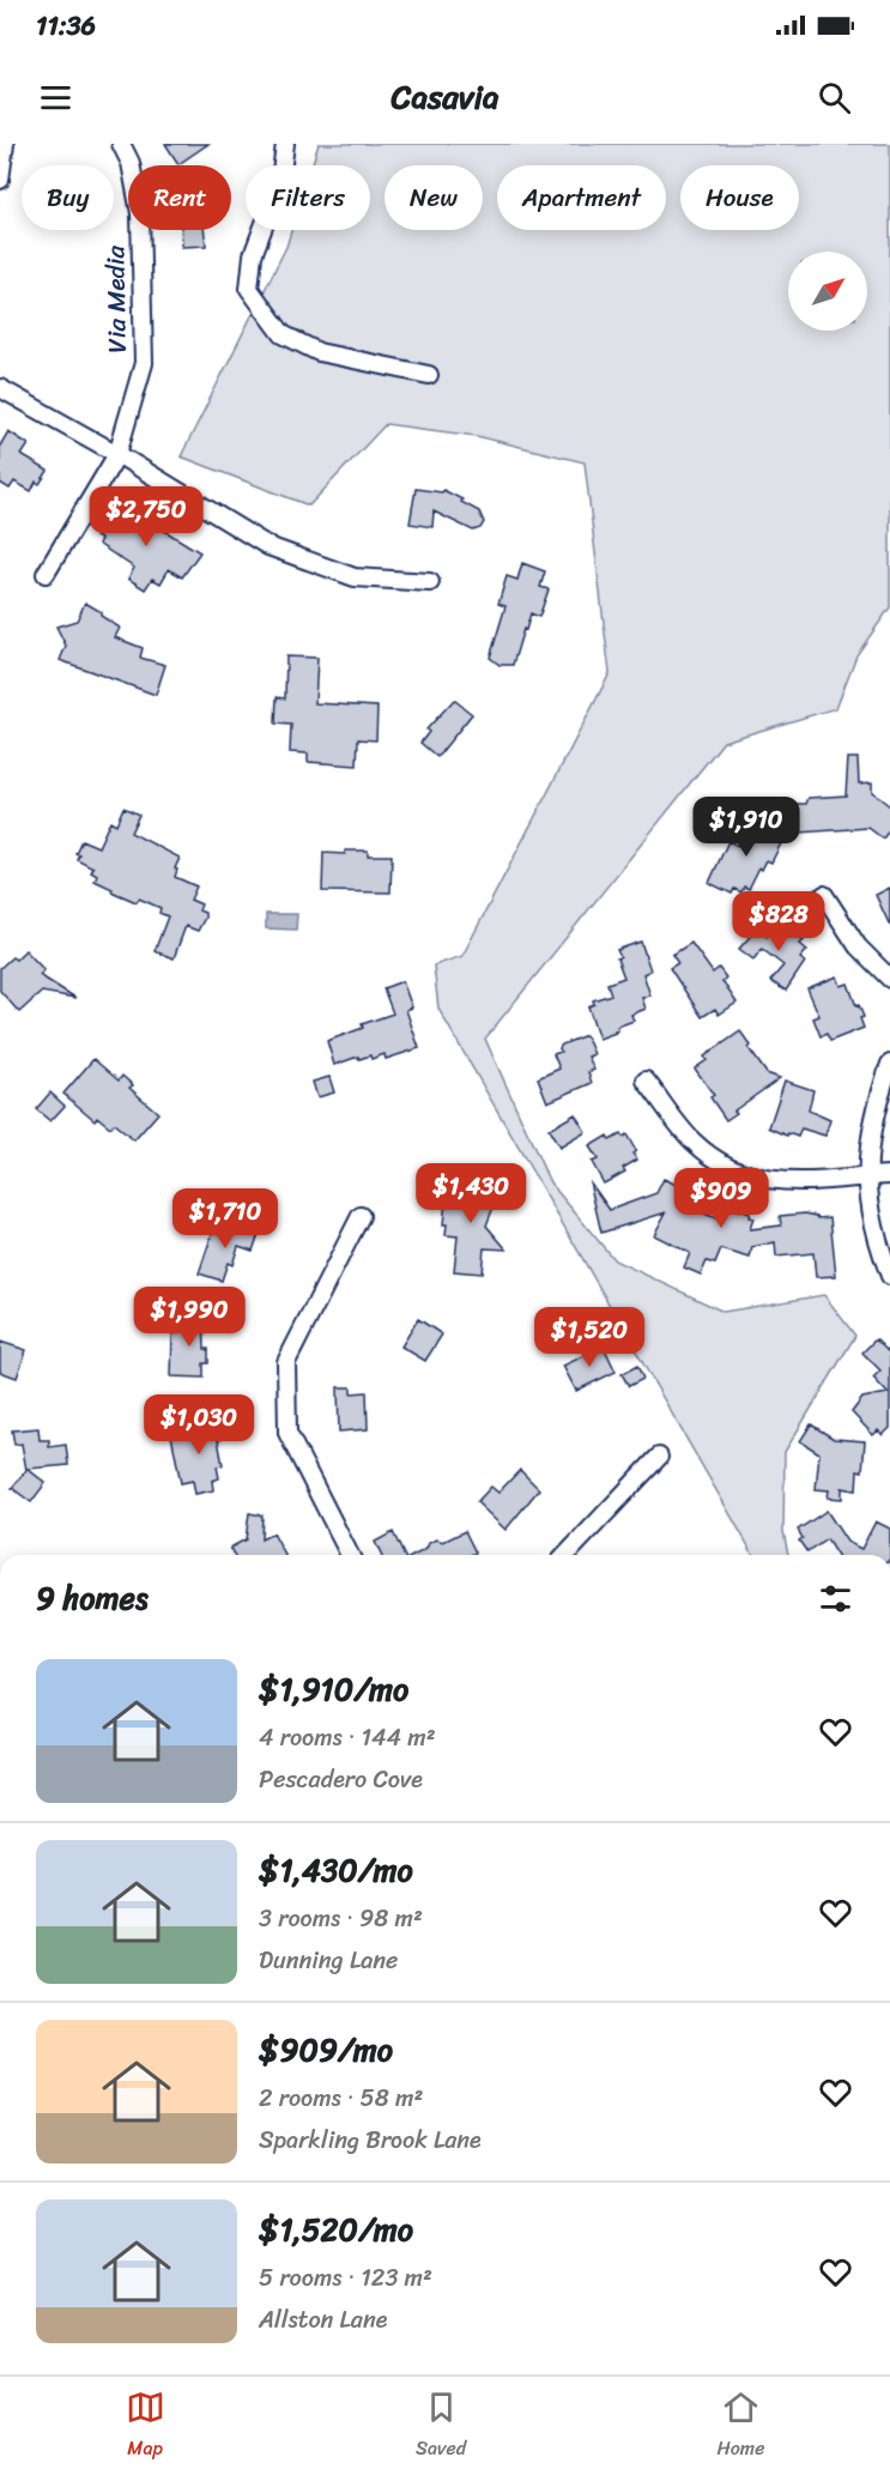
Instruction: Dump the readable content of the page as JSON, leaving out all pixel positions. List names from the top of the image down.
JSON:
{
  "streets": {
    "street": ["Via Media"]
  },
  "north": "top right",
  "page": {
    "status": "11:36",
    "header": "Casavia",
    "chip": [
      "Buy",
      "Rent",
      "Filters",
      "New",
      "Apartment",
      "House"
    ],
    "price": [
      "$2,750",
      "$1,910",
      "$828",
      "$1,430",
      "$909",
      "$1,710",
      "$1,990",
      "$1,520",
      "$1,030"
    ],
    "heading": "9 homes",
    "list": [
      {
        "name": "$1,910/mo",
        "note": "4 rooms · 144 m² · Pescadero Cove"
      },
      {
        "name": "$1,430/mo",
        "note": "3 rooms · 98 m² · Dunning Lane"
      },
      {
        "name": "$909/mo",
        "note": "2 rooms · 58 m² · Sparkling Brook Lane"
      },
      {
        "name": "$1,520/mo",
        "note": "5 rooms · 123 m² · Allston Lane"
      }
    ],
    "tabs": ["Map", "Saved", "Home"]
  }
}
